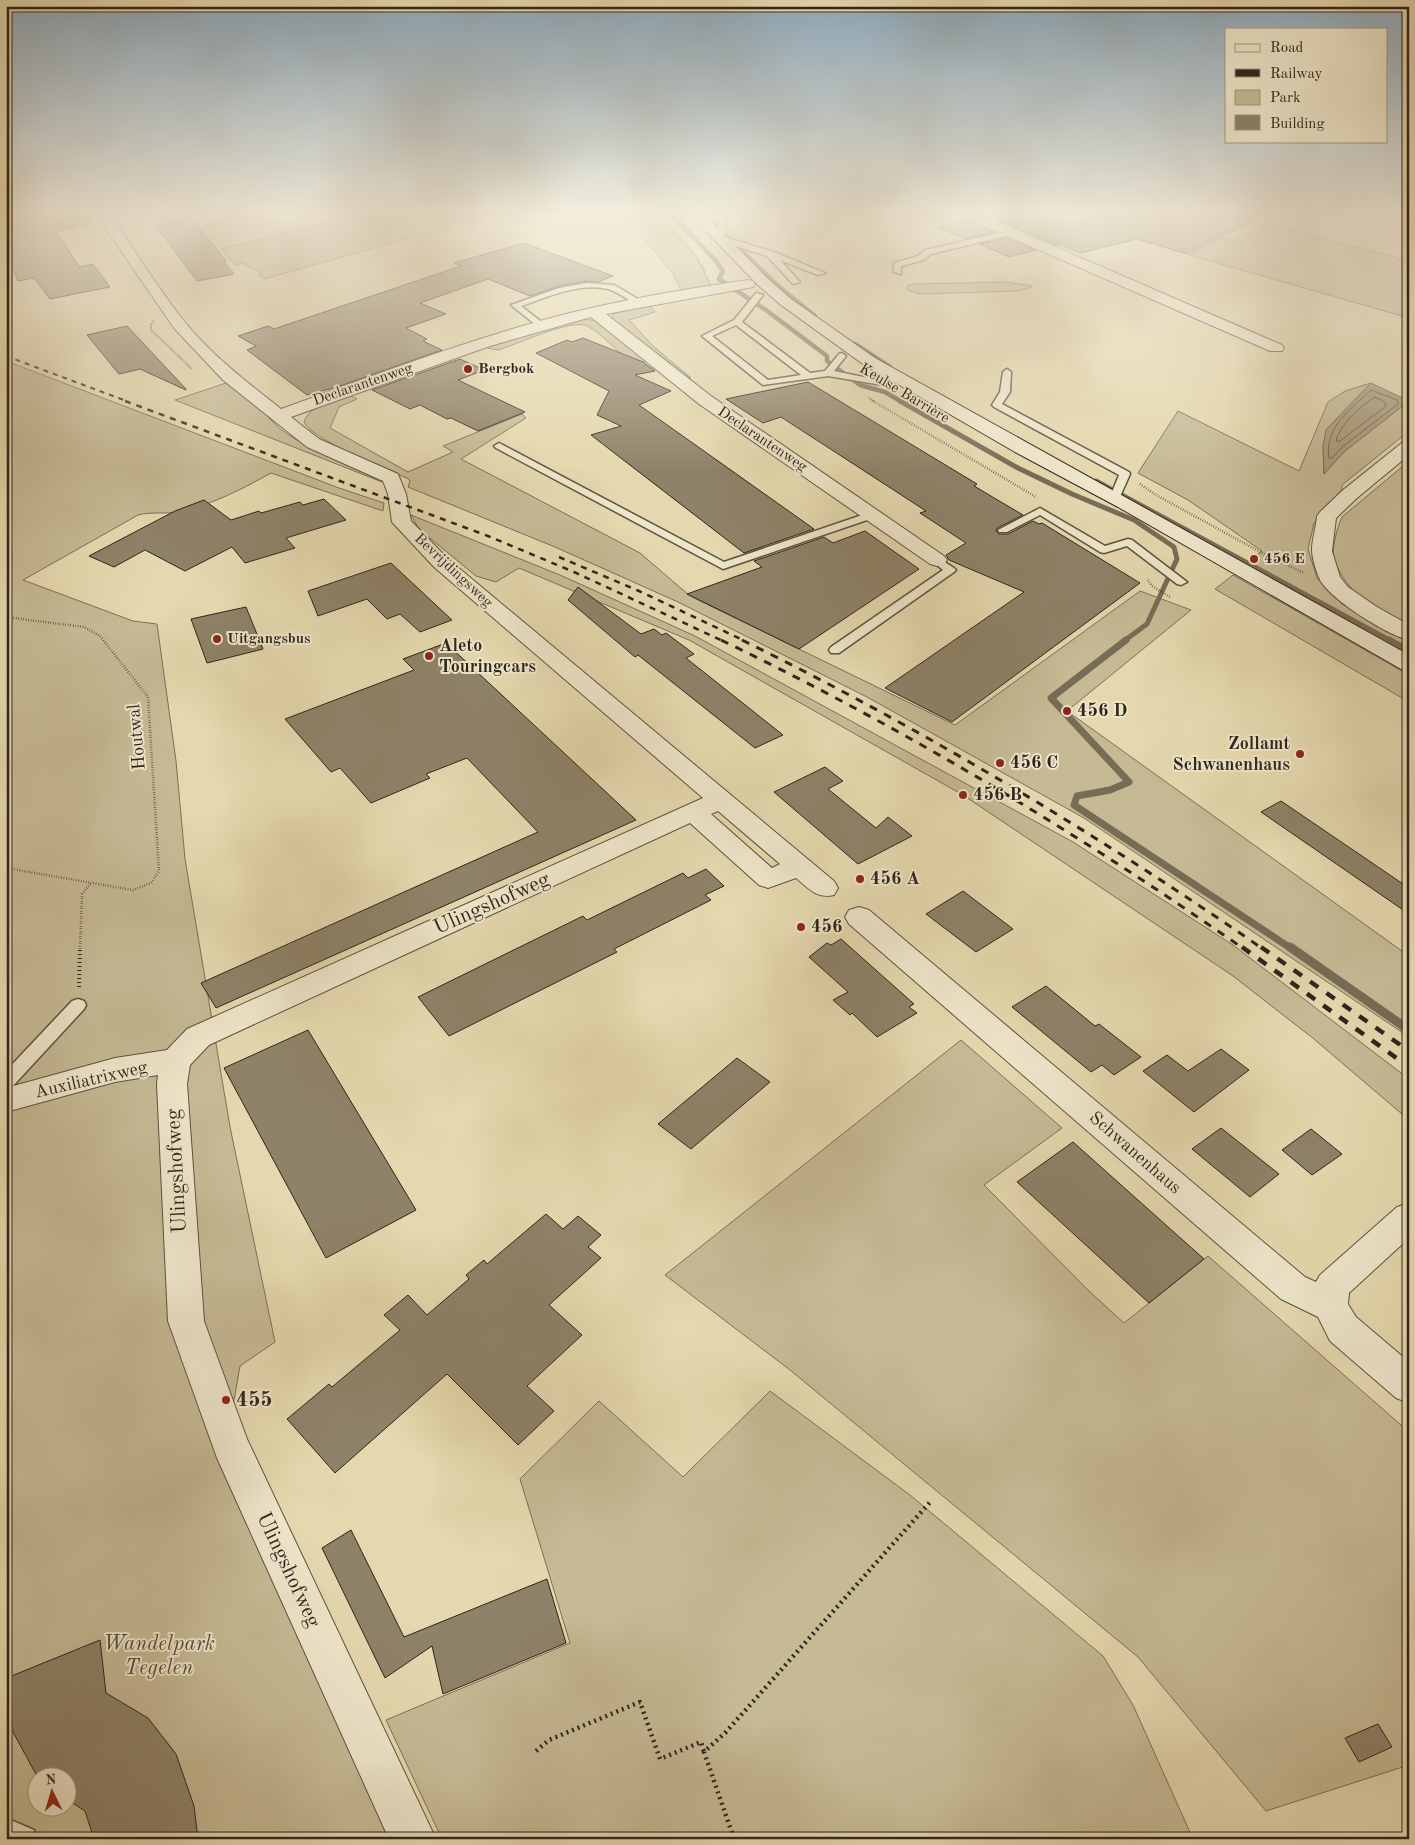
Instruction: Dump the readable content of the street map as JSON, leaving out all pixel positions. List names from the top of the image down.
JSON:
{
  "streets": {
    "street": [
      "Declarantenweg",
      "Keulse Barrière",
      "Bevrijdingsweg",
      "Ulingshofweg",
      "Auxiliatrixweg",
      "Schwanenhaus"
    ],
    "path": ["Houtwal"]
  },
  "crossings": [
    ["Declarantenweg", "Bevrijdingsweg"],
    ["Bevrijdingsweg", "Ulingshofweg"],
    ["Ulingshofweg", "Auxiliatrixweg"]
  ],
  "parks": ["Wandelpark Tegelen"],
  "places": [
    "Bergbok",
    "456 E",
    "Uitgangsbus",
    "Aleto Touringcars",
    "456 D",
    "Zollamt Schwanenhaus",
    "456 C",
    "456 B",
    "456 A",
    "456",
    "455"
  ],
  "legend": [
    "Road",
    "Railway",
    "Park",
    "Building"
  ],
  "north": "top"
}
